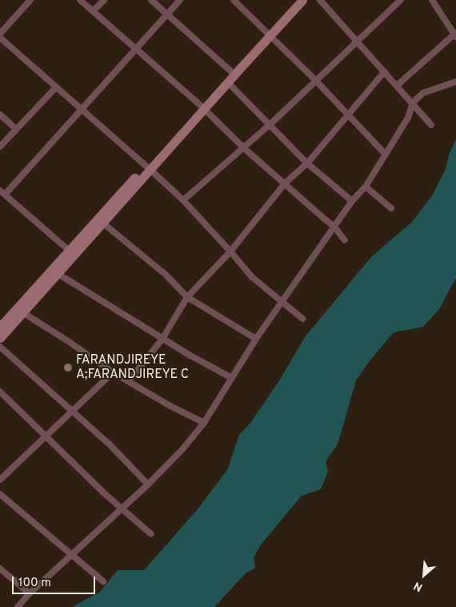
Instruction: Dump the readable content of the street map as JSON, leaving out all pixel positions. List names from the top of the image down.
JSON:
{
  "places": ["FARANDJIREYE A;FARANDJIREYE C"],
  "scale_bar": "100 m",
  "north": "bottom left"
}
